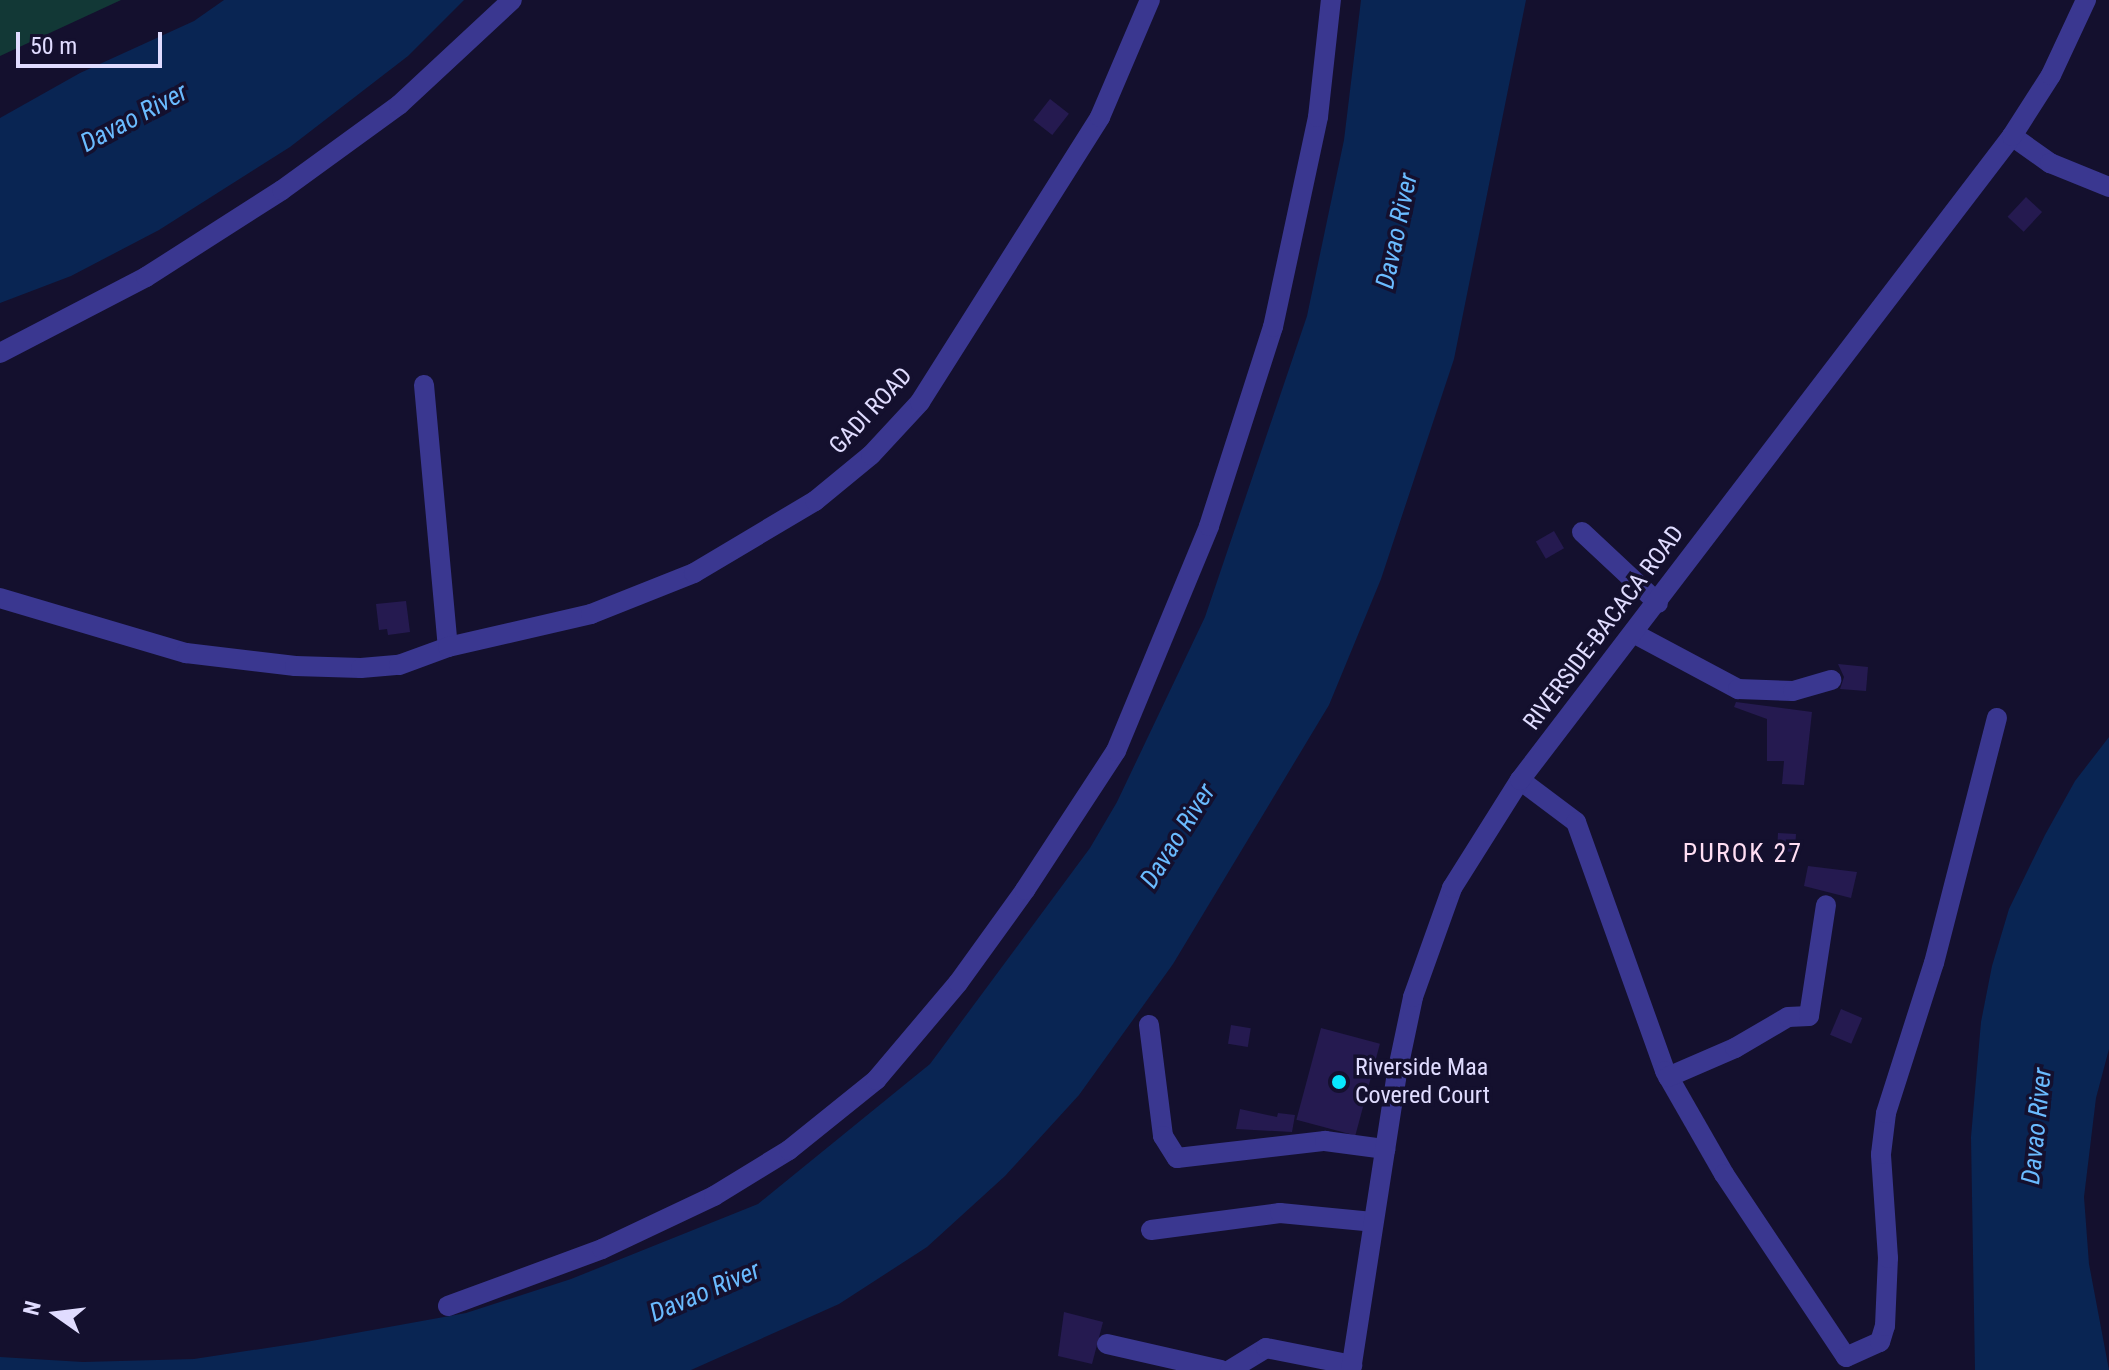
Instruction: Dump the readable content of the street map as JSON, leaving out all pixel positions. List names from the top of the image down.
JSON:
{
  "streets": {
    "street": ["GADI ROAD", "RIVERSIDE-BACACA ROAD"]
  },
  "districts": ["PUROK 27"],
  "water": ["Davao River"],
  "places": ["Riverside Maa Covered Court"],
  "scale_bar": "50 m",
  "north": "left"
}
